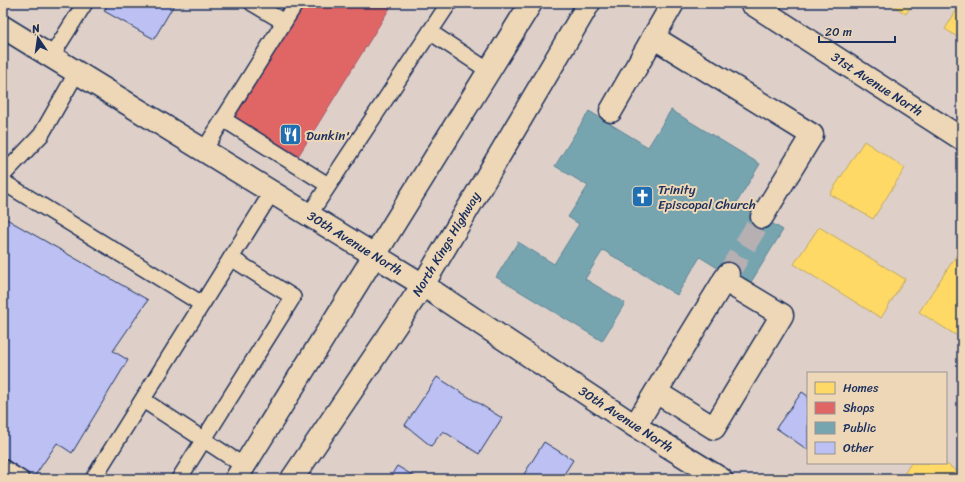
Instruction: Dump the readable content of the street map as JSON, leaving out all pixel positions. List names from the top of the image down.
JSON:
{
  "streets": {
    "street": ["31st Avenue North", "30th Avenue North", "North Kings Highway"]
  },
  "crossings": [
    ["30th Avenue North", "North Kings Highway"]
  ],
  "places": {
    "restaurant": ["Dunkin'"],
    "church": ["Trinity Episcopal Church"]
  },
  "legend": [
    "Homes",
    "Shops",
    "Public",
    "Other"
  ],
  "scale_bar": "20 m",
  "north": "top"
}
